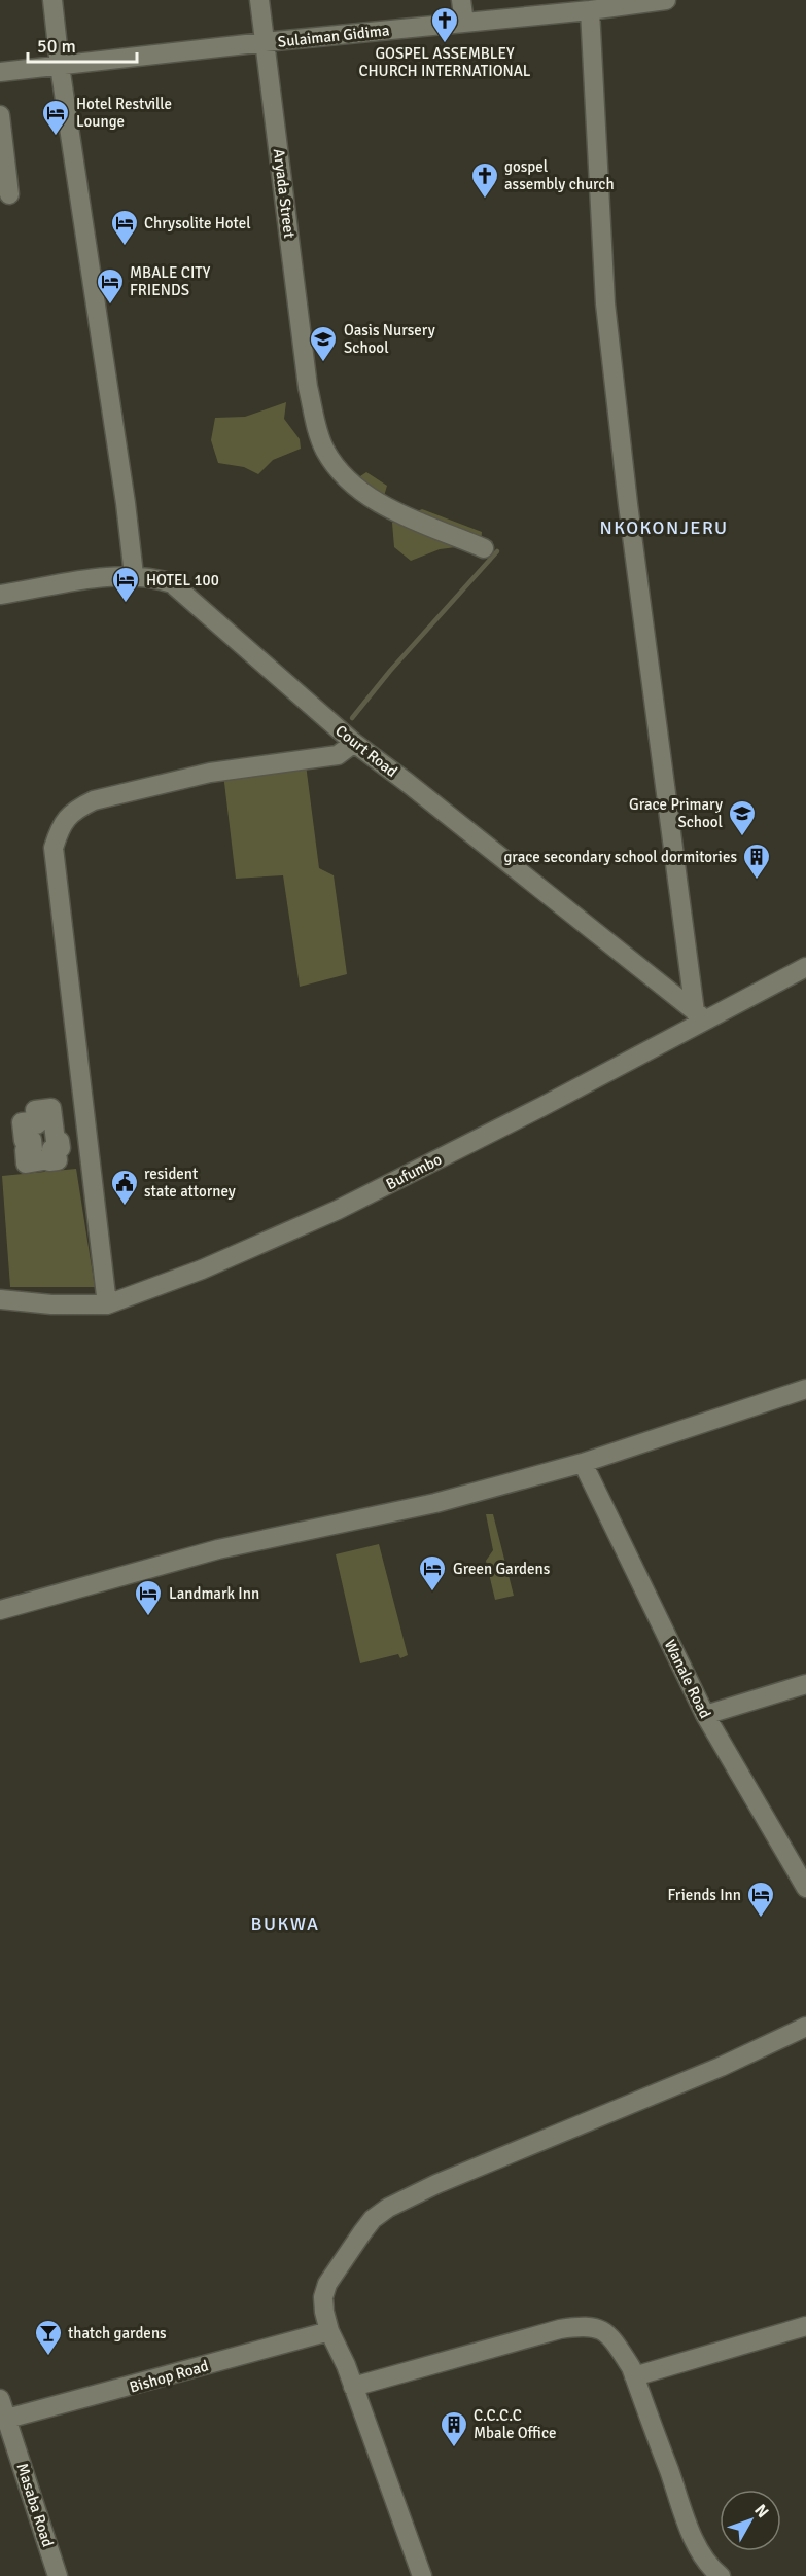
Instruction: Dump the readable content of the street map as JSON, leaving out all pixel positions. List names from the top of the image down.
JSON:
{
  "streets": {
    "street": [
      "Sulaiman Gidima",
      "Aryada Street",
      "Court Road",
      "Bufumbo",
      "Wanale Road",
      "Bishop Road",
      "Masaba Road"
    ]
  },
  "crossings": [
    ["Sulaiman Gidima", "Aryada Street"],
    ["Court Road", "Bufumbo"],
    ["Bishop Road", "Masaba Road"]
  ],
  "districts": ["NKOKONJERU", "BUKWA"],
  "places": {
    "church": ["GOSPEL ASSEMBLEY CHURCH INTERNATIONAL", "gospel assembly church"],
    "hotel": [
      "Hotel Restville Lounge",
      "Chrysolite Hotel",
      "MBALE CITY FRIENDS",
      "HOTEL 100",
      "Green Gardens",
      "Landmark Inn",
      "Friends Inn"
    ],
    "school or university": ["Oasis Nursery School", "Grace Primary School"],
    "building": ["grace secondary school dormitories", "C.C.C.C Mbale Office"],
    "public building": ["resident state attorney"],
    "bar": ["thatch gardens"]
  },
  "scale_bar": "50 m",
  "north": "top right"
}
